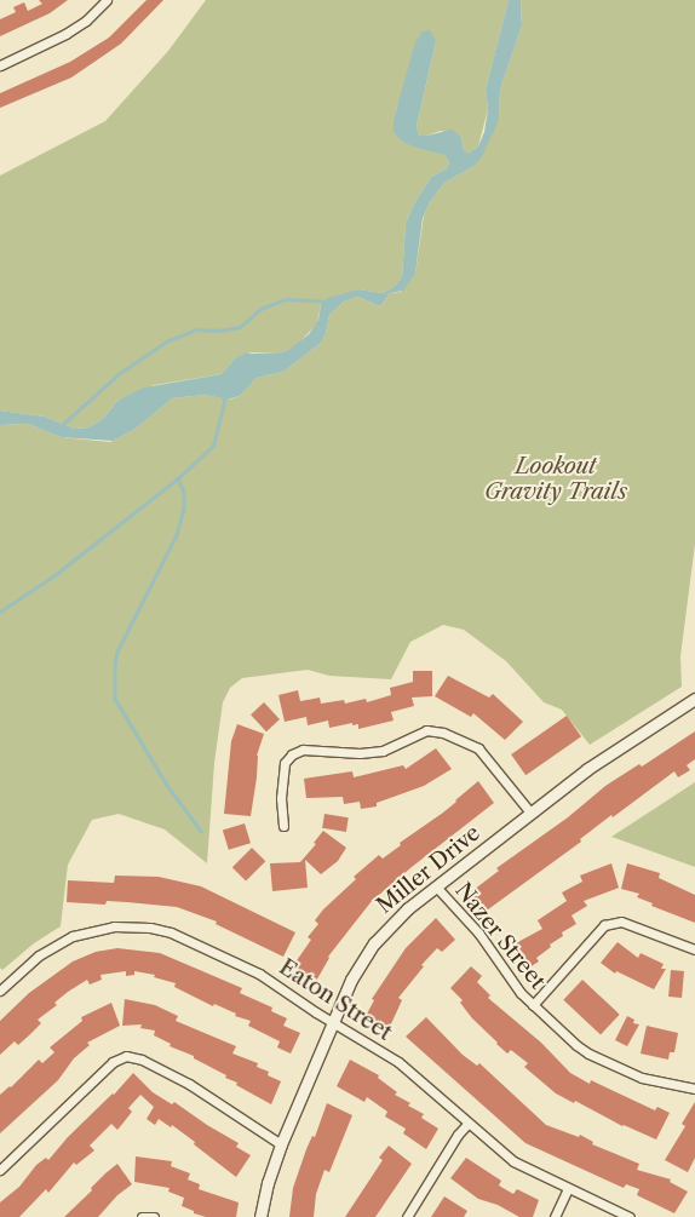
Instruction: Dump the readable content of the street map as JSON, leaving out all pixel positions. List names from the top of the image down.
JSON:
{
  "streets": {
    "street": ["Miller Drive", "Nazer Street", "Eaton Street"]
  },
  "crossings": [
    ["Miller Drive", "Nazer Street"],
    ["Miller Drive", "Eaton Street"]
  ],
  "parks": ["Lookout Gravity Trails"]
}
